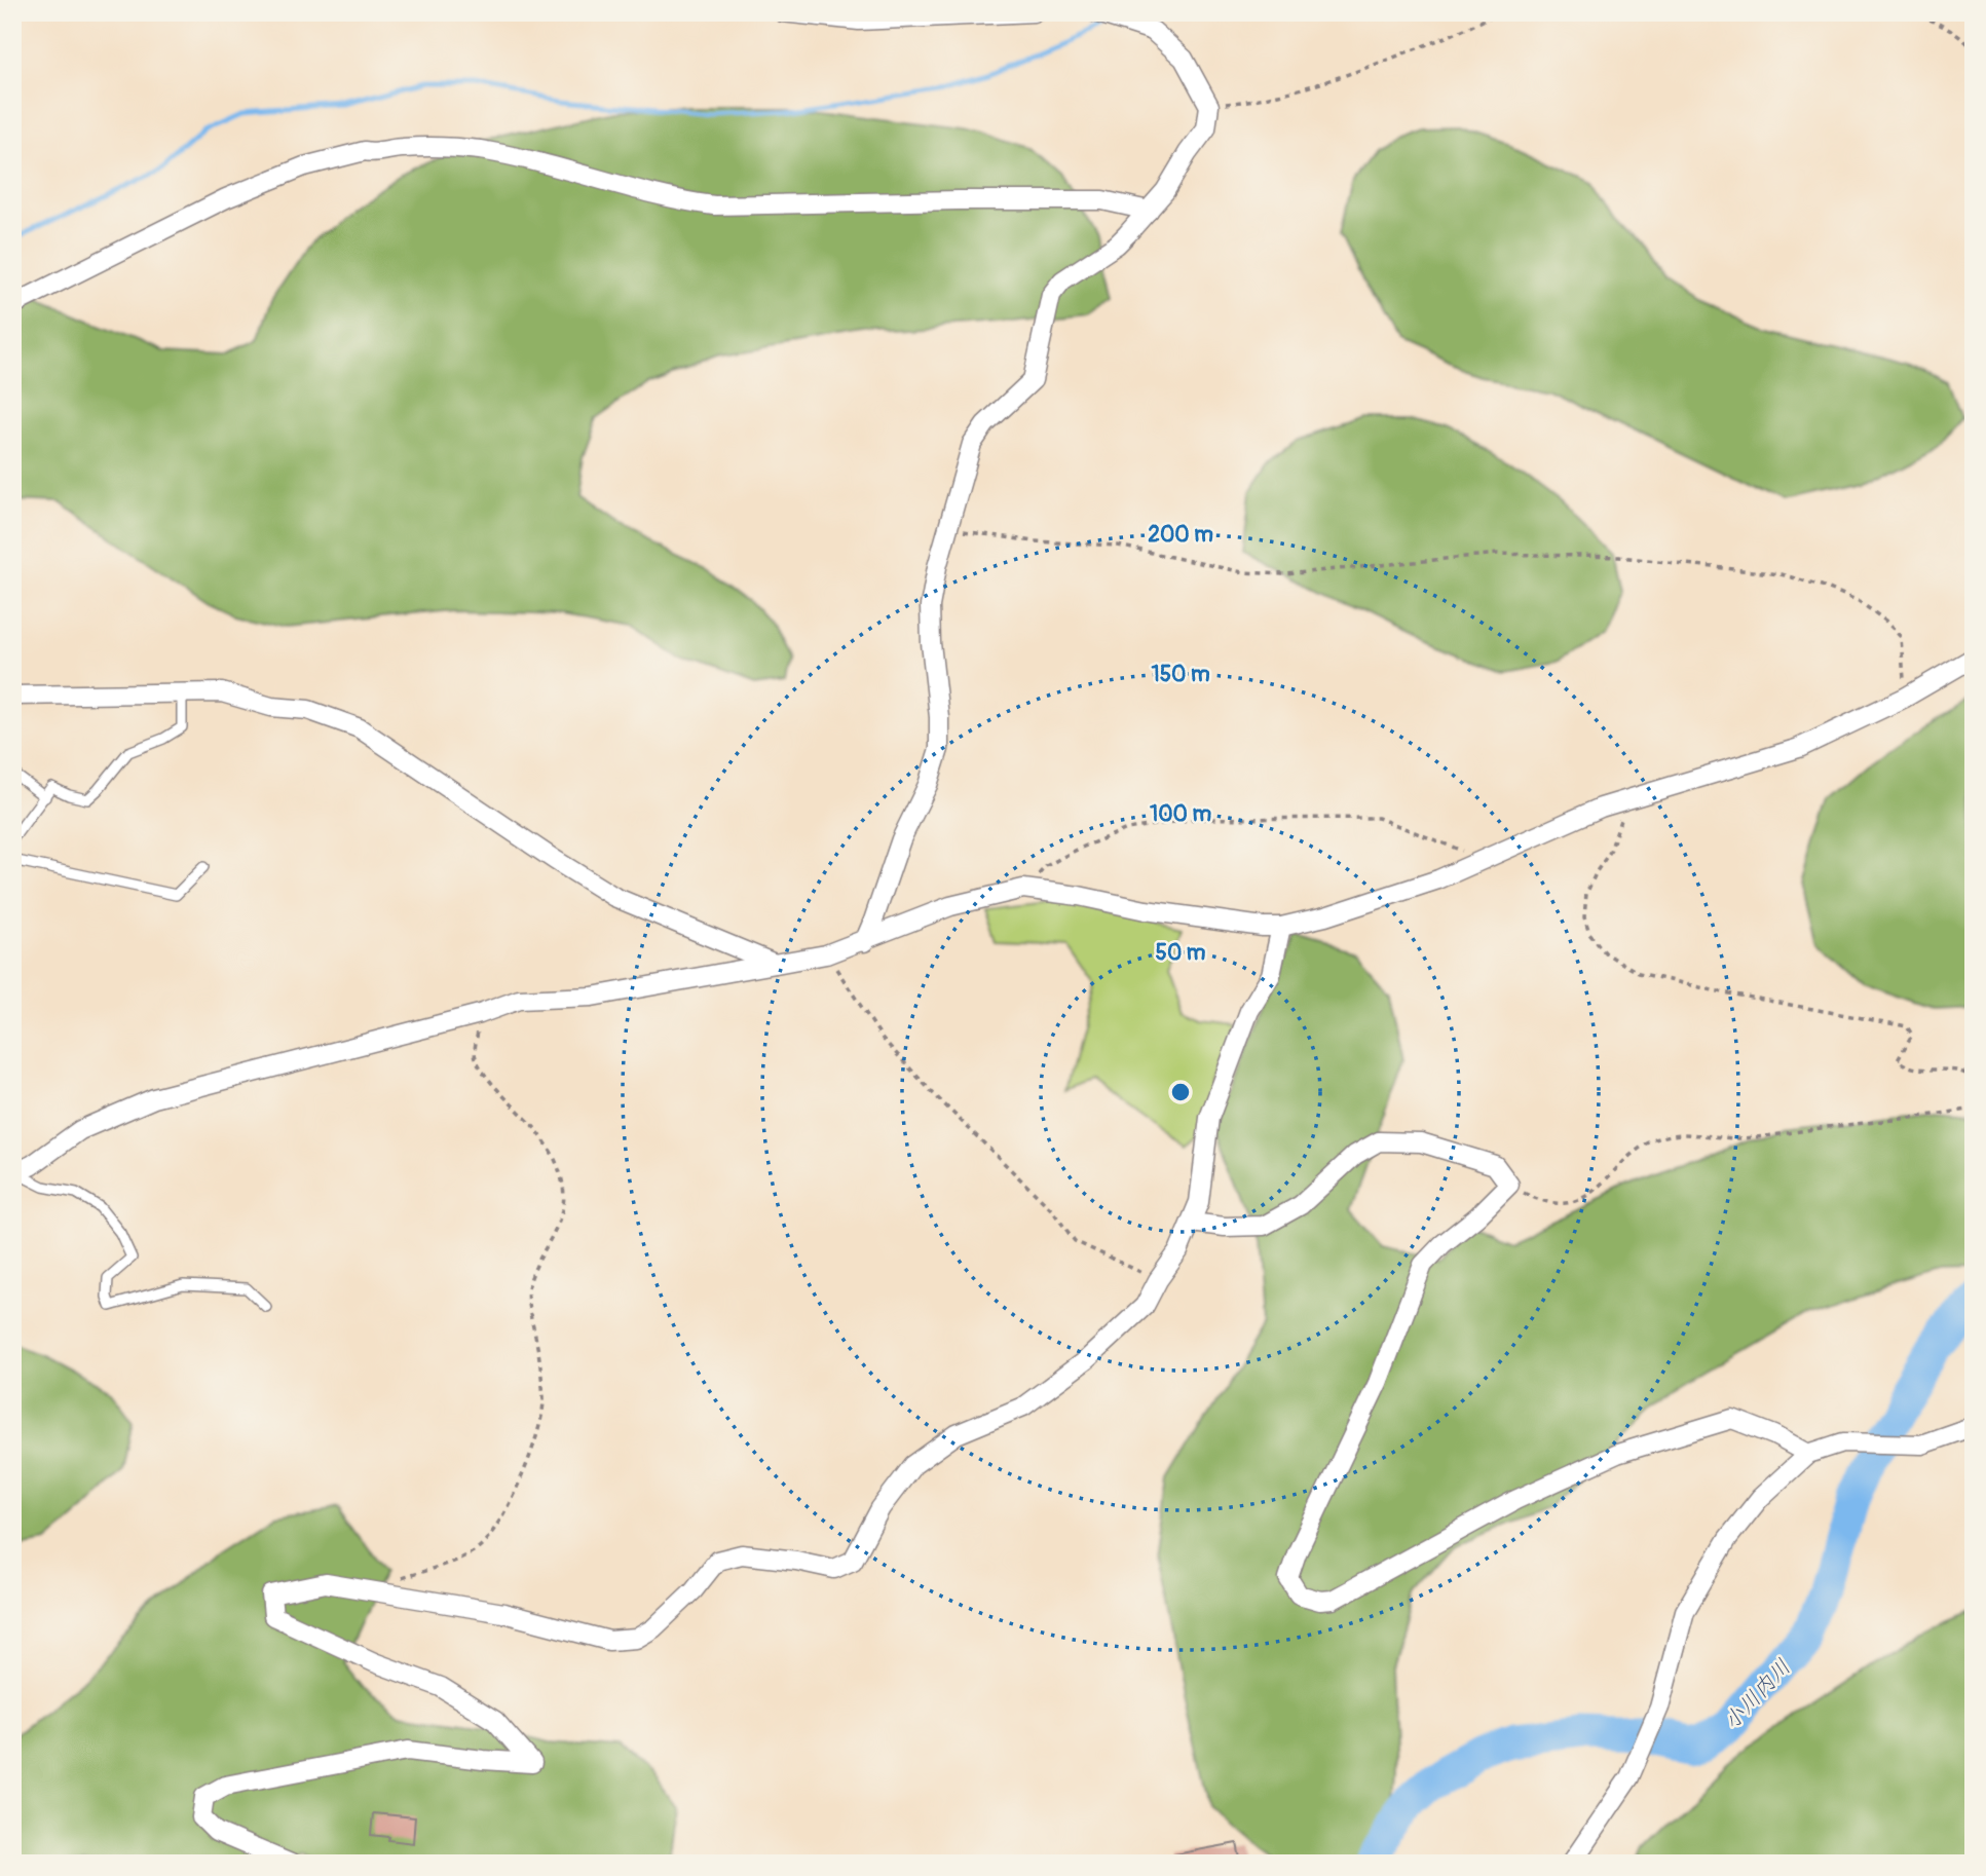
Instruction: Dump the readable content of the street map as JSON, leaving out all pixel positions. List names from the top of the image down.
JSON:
{
  "water": ["小川内川"],
  "rings": [
    "200 m",
    "150 m",
    "100 m",
    "50 m"
  ]
}
